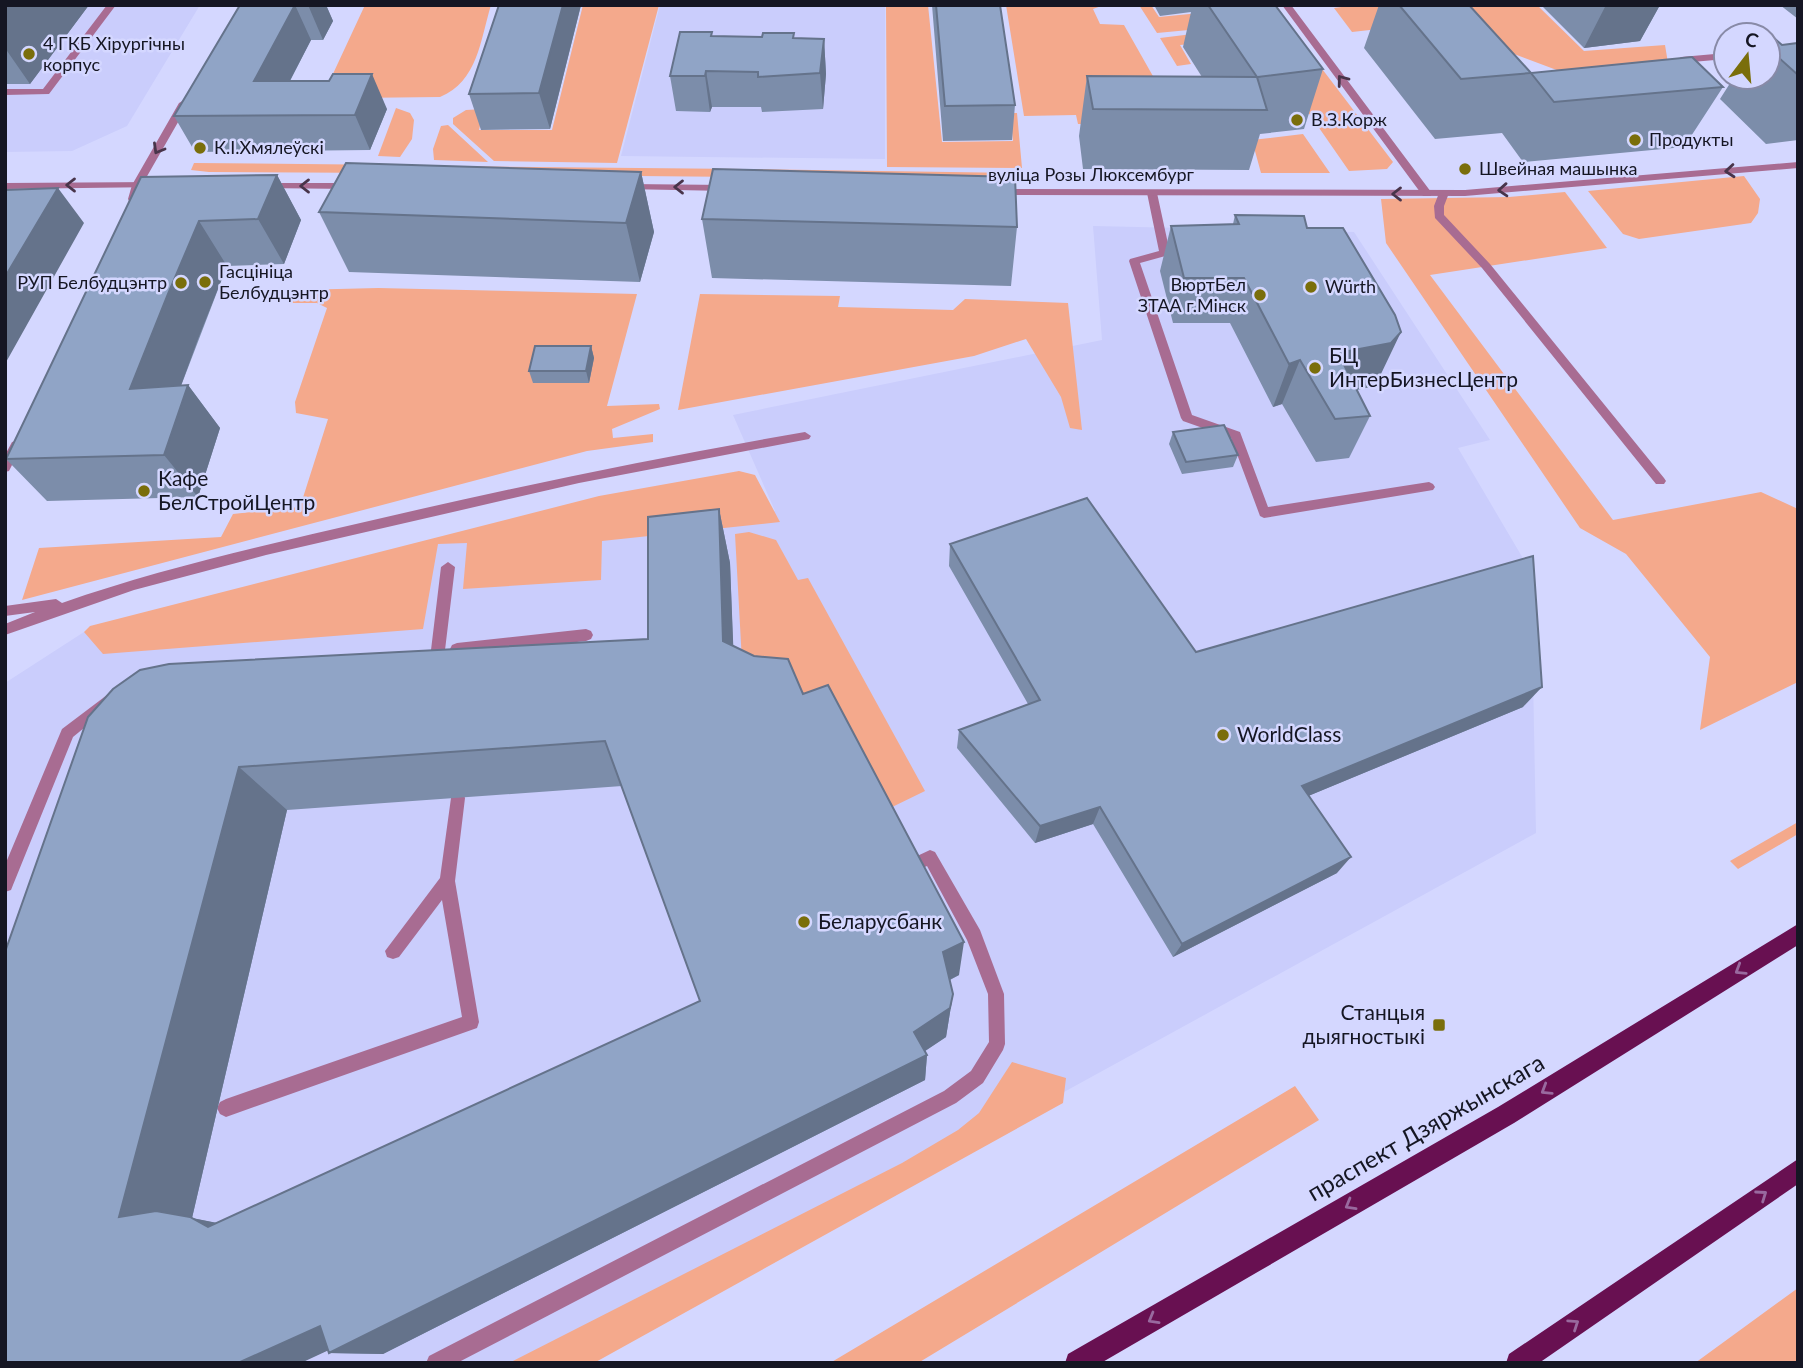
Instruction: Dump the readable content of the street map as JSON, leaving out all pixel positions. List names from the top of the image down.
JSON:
{
  "streets": {
    "main road": ["праспект Дзяржынскага"],
    "street": ["вуліца Розы Люксембург"]
  },
  "one_way": ["вуліца Розы Люксембург", "праспект Дзяржынскага"],
  "places": {
    "other": [
      "4 ГКБ Хірургічны корпус",
      "В.З.Корж",
      "Продукты",
      "К.І.Хмялеўскі",
      "Швейная машынка",
      "Гасцініца Белбудцэнтр",
      "РУП Белбудцэнтр",
      "Würth",
      "ВюртБел ЗТАА г.Мінск",
      "БЦ ИнтерБизнесЦентр",
      "Кафе БелСтройЦентр",
      "WorldClass",
      "Беларусбанк"
    ],
    "transit": ["Станцыя дыягностыкі"]
  },
  "north": "top"
}
